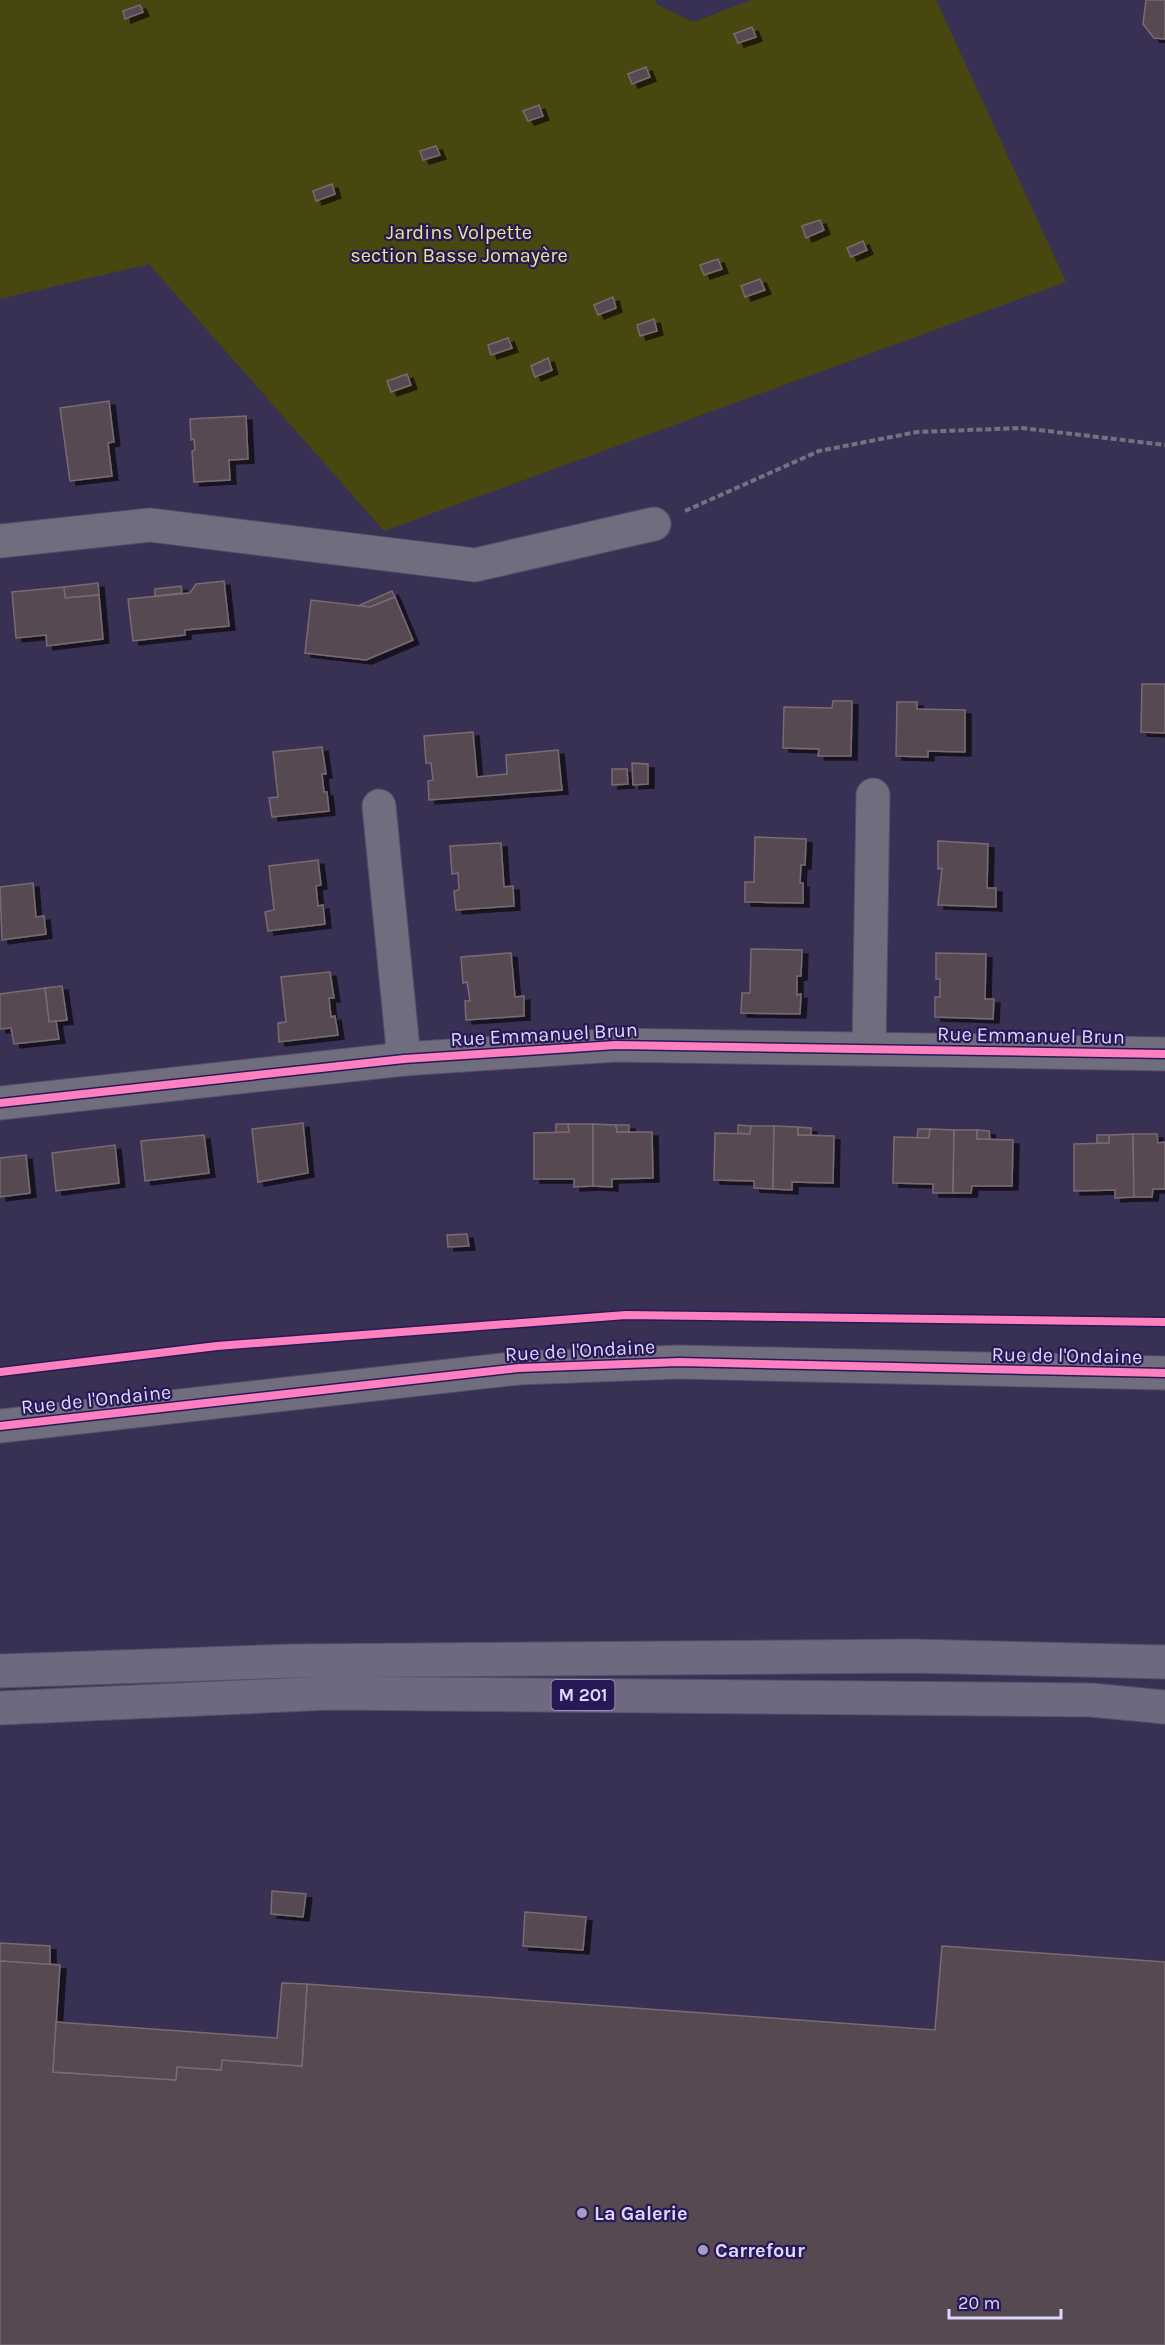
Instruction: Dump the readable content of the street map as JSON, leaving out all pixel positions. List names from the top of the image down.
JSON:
{
  "streets": {
    "highway": ["M 201"],
    "street": ["Rue Emmanuel Brun", "Rue de l'Ondaine"]
  },
  "parks": ["Jardins Volpette section Basse Jomayère"],
  "places": ["La Galerie", "Carrefour"],
  "scale_bar": "20 m"
}
